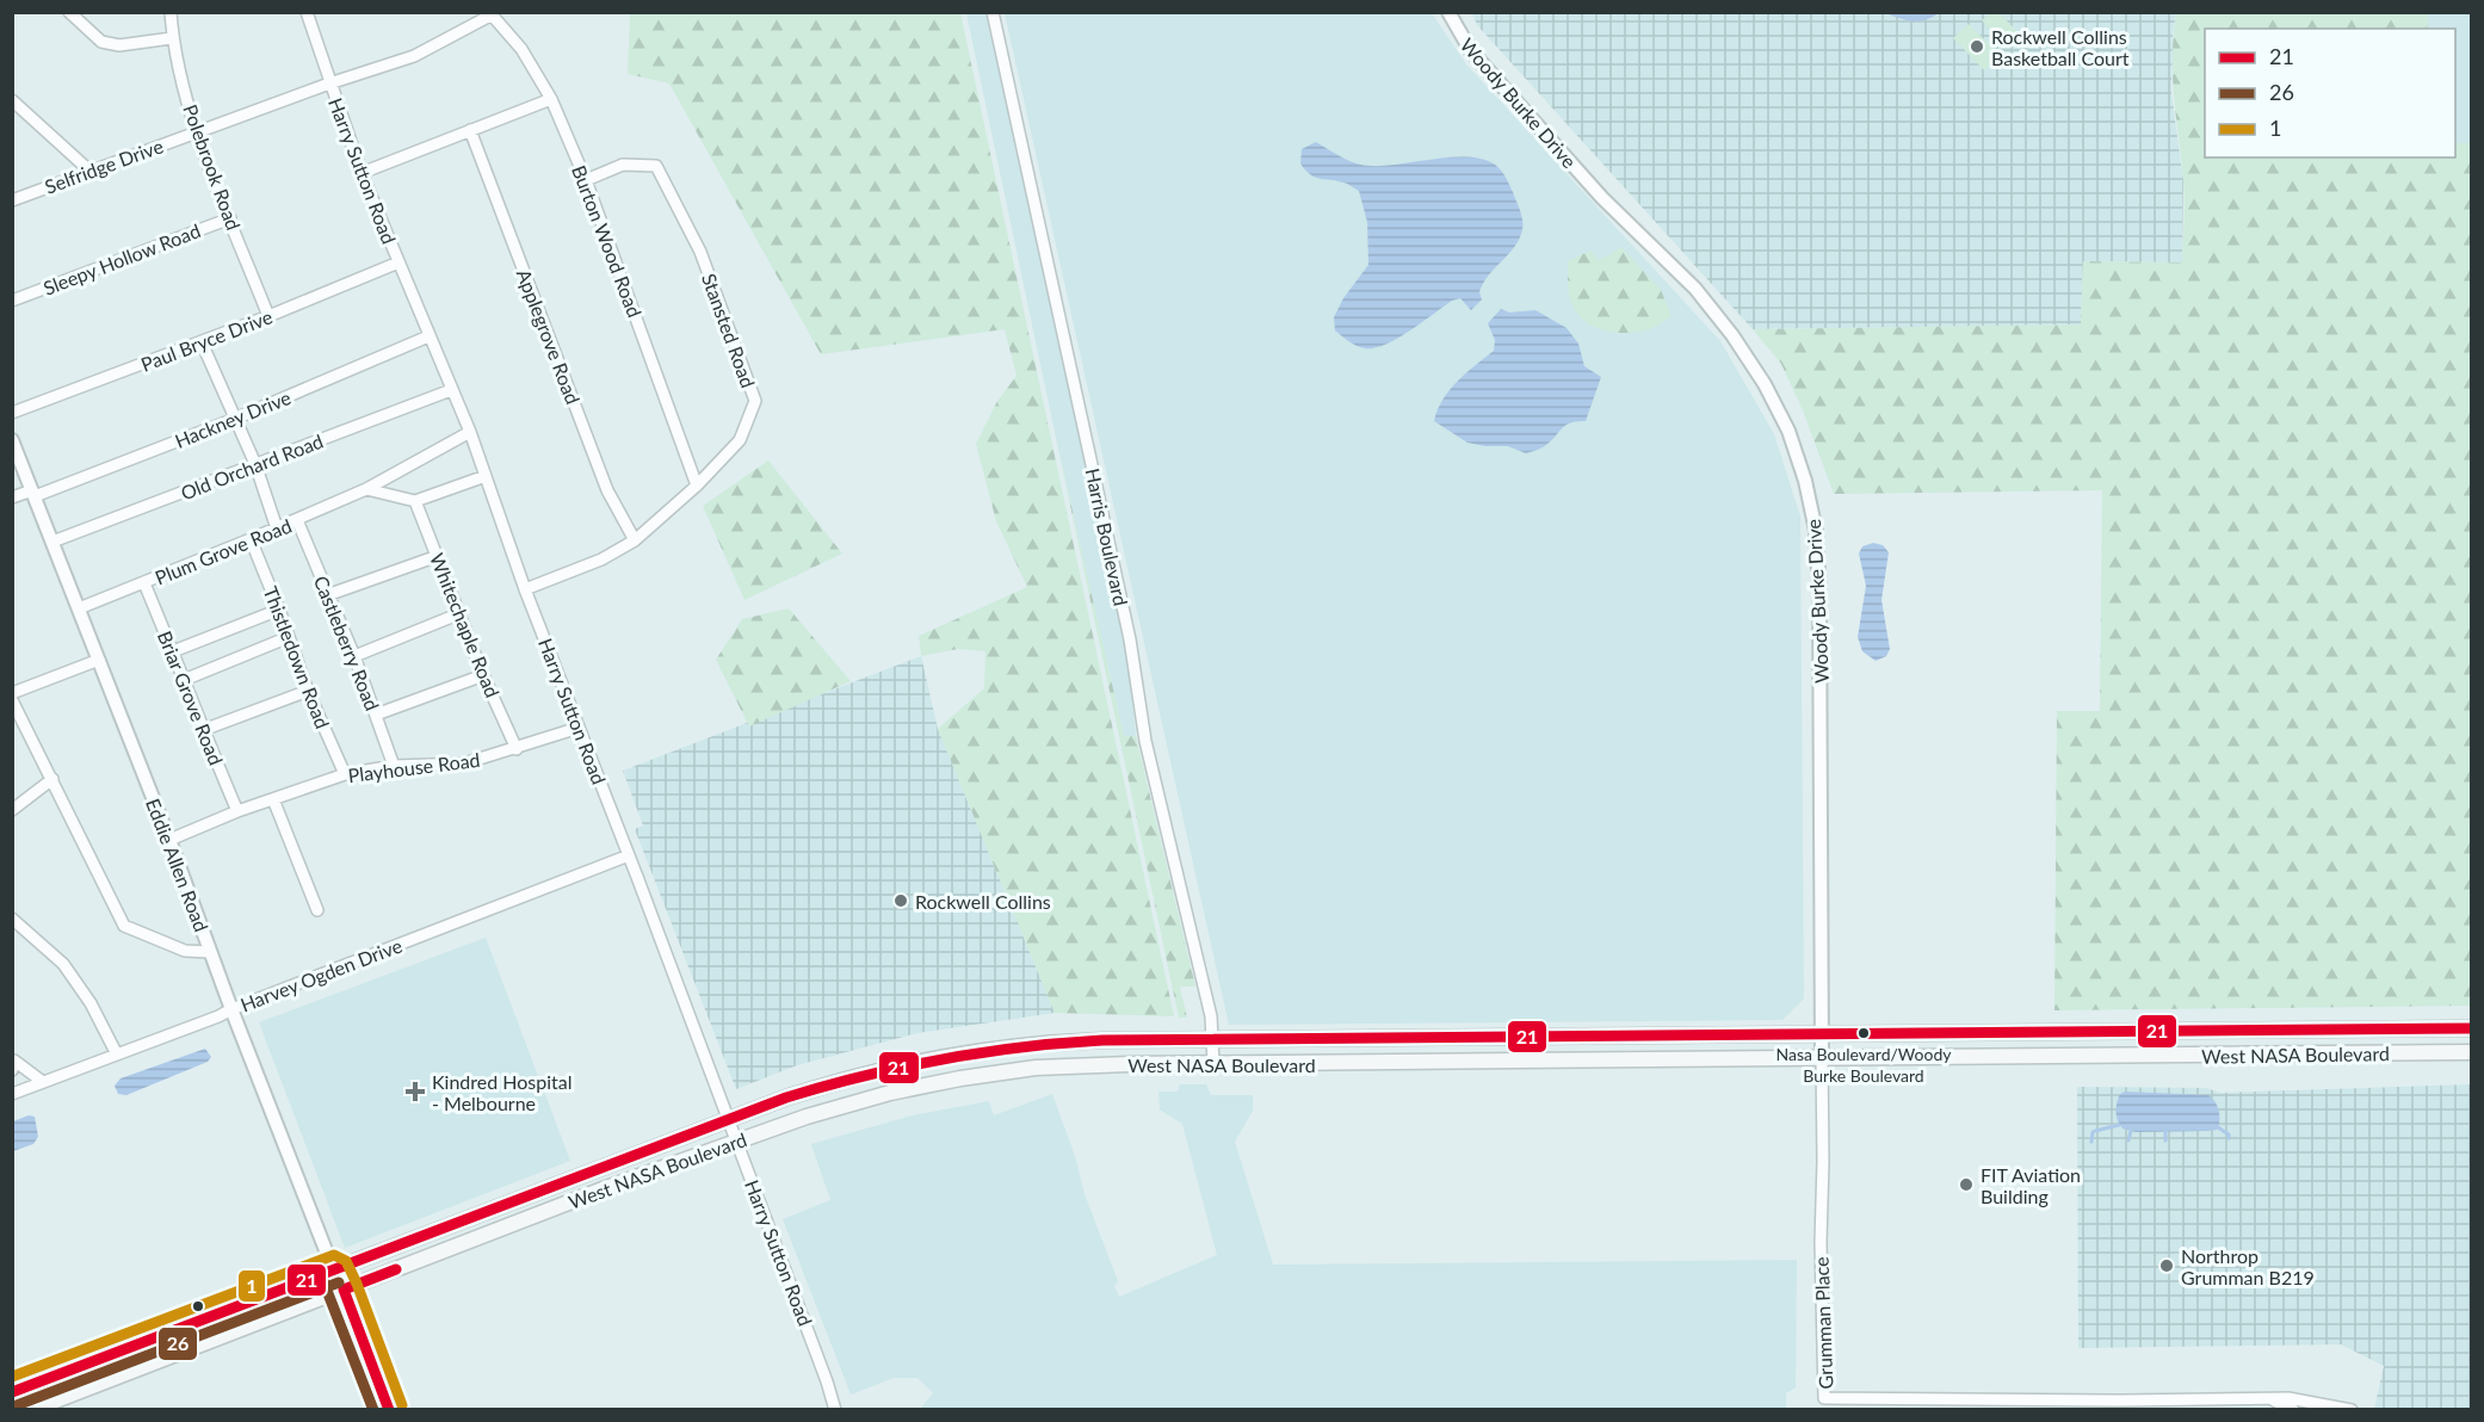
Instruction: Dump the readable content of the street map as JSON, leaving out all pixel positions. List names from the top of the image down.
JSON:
{
  "streets": {
    "main road": ["West NASA Boulevard"],
    "street": [
      "Woody Burke Drive",
      "Selfridge Drive",
      "Polebrook Road",
      "Harry Sutton Road",
      "Burton Wood Road",
      "Sleepy Hollow Road",
      "Stansted Road",
      "Applegrove Road",
      "Paul Bryce Drive",
      "Hackney Drive",
      "Old Orchard Road",
      "Harris Boulevard",
      "Plum Grove Road",
      "Whitechaple Road",
      "Castleberry Road",
      "Thistledown Road",
      "Briar Grove Road",
      "Playhouse Road",
      "Eddie Allen Road",
      "Harvey Ogden Drive",
      "Grumman Place"
    ]
  },
  "crossings": [
    ["Woody Burke Drive", "West NASA Boulevard"],
    ["Woody Burke Drive", "Grumman Place"],
    ["Selfridge Drive", "Polebrook Road"],
    ["Selfridge Drive", "Harry Sutton Road"],
    ["Selfridge Drive", "Burton Wood Road"],
    ["Polebrook Road", "Sleepy Hollow Road"],
    ["Polebrook Road", "Paul Bryce Drive"],
    ["Harry Sutton Road", "Stansted Road"],
    ["Harry Sutton Road", "Paul Bryce Drive"],
    ["Harry Sutton Road", "Hackney Drive"],
    ["Harry Sutton Road", "Old Orchard Road"],
    ["Harry Sutton Road", "Plum Grove Road"],
    ["Harry Sutton Road", "Playhouse Road"],
    ["Harry Sutton Road", "Harvey Ogden Drive"],
    ["Harry Sutton Road", "West NASA Boulevard"],
    ["Burton Wood Road", "Stansted Road"],
    ["Stansted Road", "Applegrove Road"],
    ["Hackney Drive", "Eddie Allen Road"],
    ["Old Orchard Road", "Eddie Allen Road"],
    ["Harris Boulevard", "West NASA Boulevard"],
    ["Plum Grove Road", "Castleberry Road"],
    ["Plum Grove Road", "Thistledown Road"],
    ["Plum Grove Road", "Briar Grove Road"],
    ["Plum Grove Road", "Eddie Allen Road"],
    ["Whitechaple Road", "Playhouse Road"],
    ["Castleberry Road", "Playhouse Road"],
    ["Thistledown Road", "Playhouse Road"],
    ["Briar Grove Road", "Playhouse Road"],
    ["Playhouse Road", "Eddie Allen Road"],
    ["Eddie Allen Road", "Harvey Ogden Drive"],
    ["Eddie Allen Road", "West NASA Boulevard"],
    ["West NASA Boulevard", "Grumman Place"]
  ],
  "places": {
    "other": [
      "Rockwell Collins Basketball Court",
      "Rockwell Collins",
      "Nasa Boulevard/Woody Burke Boulevard",
      "FIT Aviation Building",
      "Northrop Grumman B219"
    ],
    "health": ["Kindred Hospital - Melbourne"]
  },
  "lines": ["transit line 21", "transit line 1", "transit line 26"],
  "legend": ["21", "26", "1"]
}
